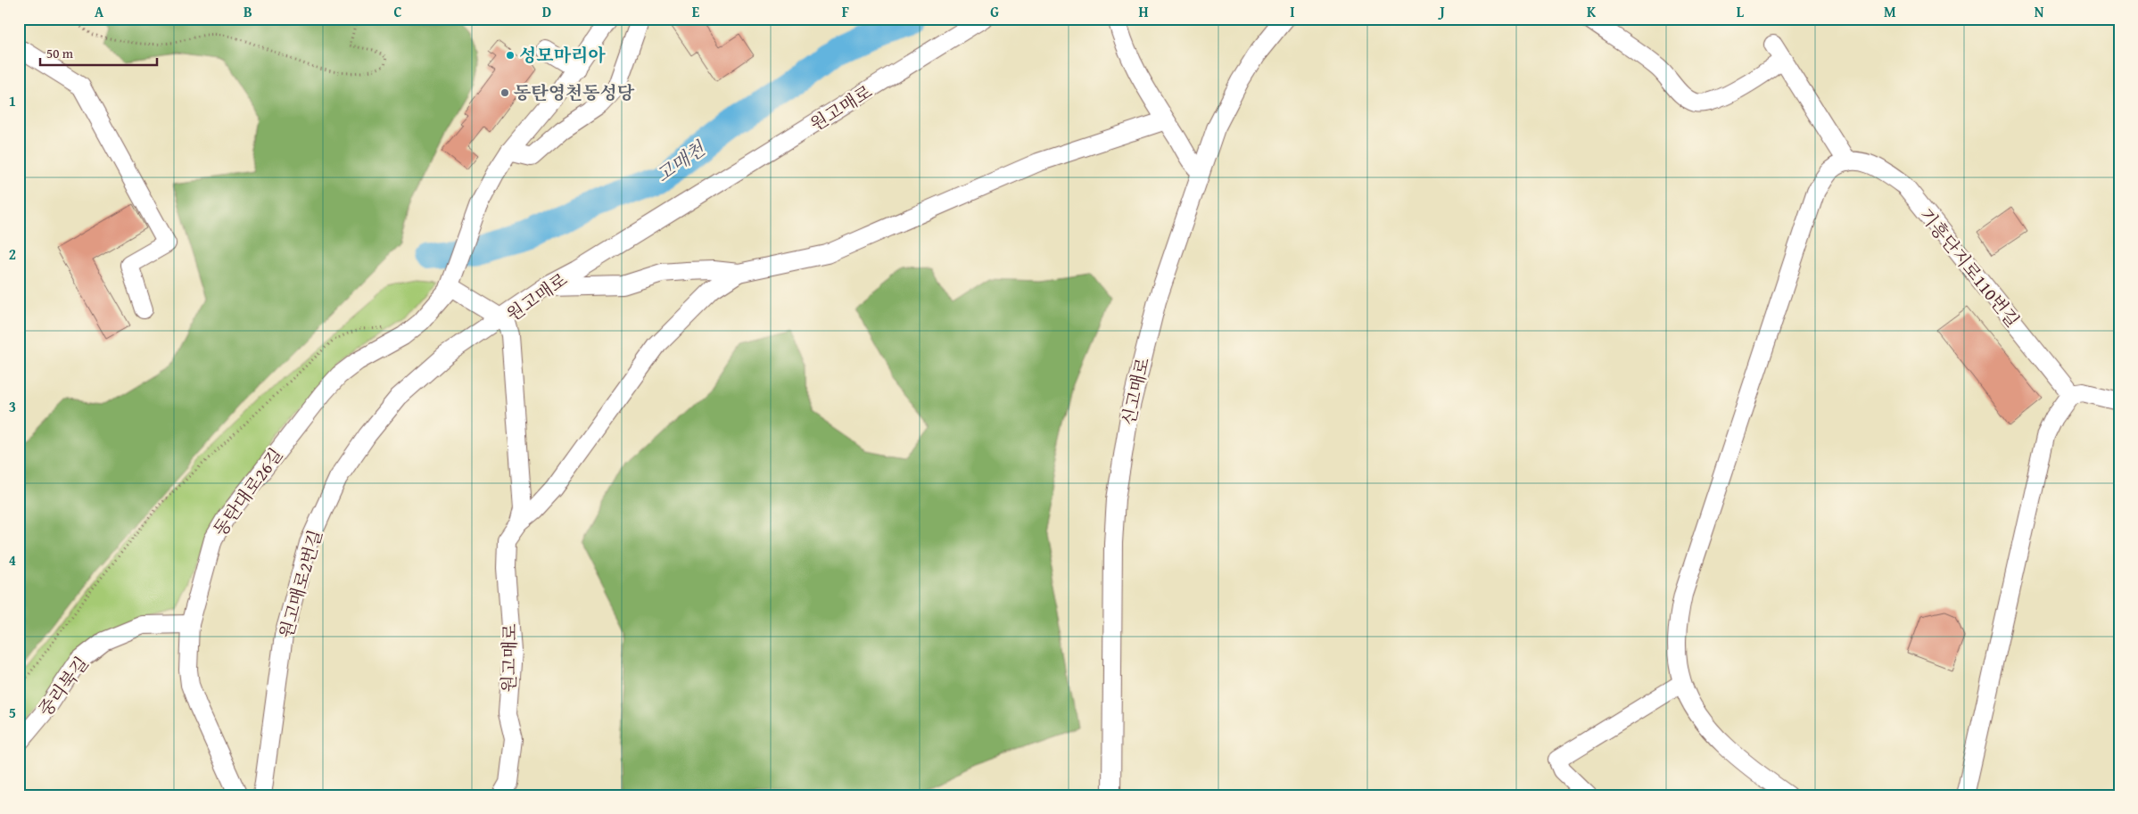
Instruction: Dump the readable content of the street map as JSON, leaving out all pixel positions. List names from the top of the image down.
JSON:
{
  "streets": {
    "street": [
      "원고매로",
      "기흥단지로110번길",
      "신고매로",
      "동탄대로26길",
      "원고매로2번길",
      "중리북길"
    ]
  },
  "crossings": [
    ["원고매로", "원고매로2번길"],
    ["동탄대로26길", "중리북길"]
  ],
  "water": ["고매천"],
  "places": ["성모마리아", "동탄영천동성당"],
  "scale_bar": "50 m",
  "grid": {
    "columns": [
      "A",
      "B",
      "C",
      "D",
      "E",
      "F",
      "G",
      "H",
      "I",
      "J",
      "K",
      "L",
      "M",
      "N"
    ],
    "rows": [
      "1",
      "2",
      "3",
      "4",
      "5"
    ]
  }
}
